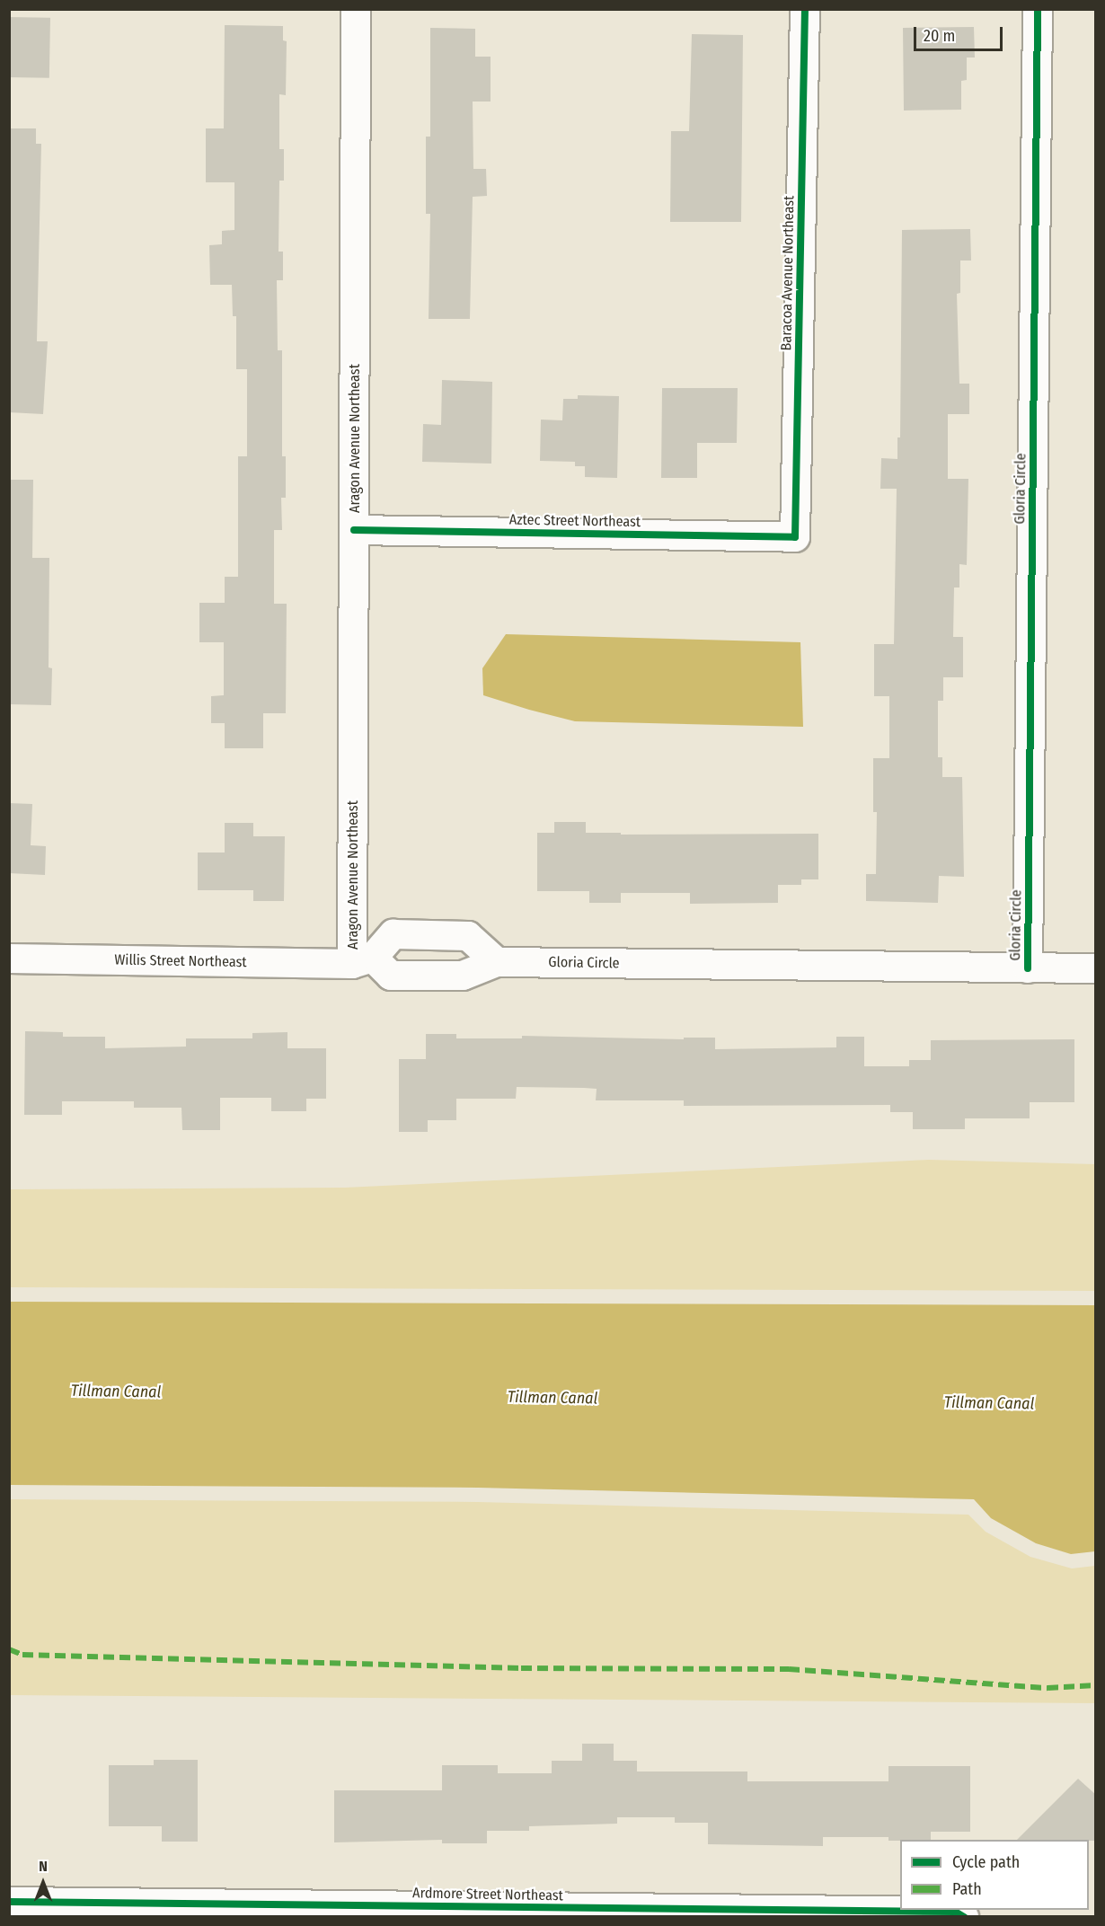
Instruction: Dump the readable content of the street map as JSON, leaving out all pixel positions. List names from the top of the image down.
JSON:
{
  "streets": {
    "street": [
      "Baracoa Avenue Northeast",
      "Aragon Avenue Northeast",
      "Gloria Circle",
      "Aztec Street Northeast",
      "Willis Street Northeast",
      "Ardmore Street Northeast"
    ]
  },
  "crossings": [
    ["Baracoa Avenue Northeast", "Aztec Street Northeast"],
    ["Aragon Avenue Northeast", "Gloria Circle"],
    ["Aragon Avenue Northeast", "Aztec Street Northeast"],
    ["Aragon Avenue Northeast", "Willis Street Northeast"],
    ["Gloria Circle", "Willis Street Northeast"]
  ],
  "water": ["Tillman Canal"],
  "legend": ["Cycle path", "Path"],
  "scale_bar": "20 m",
  "north": "top"
}
